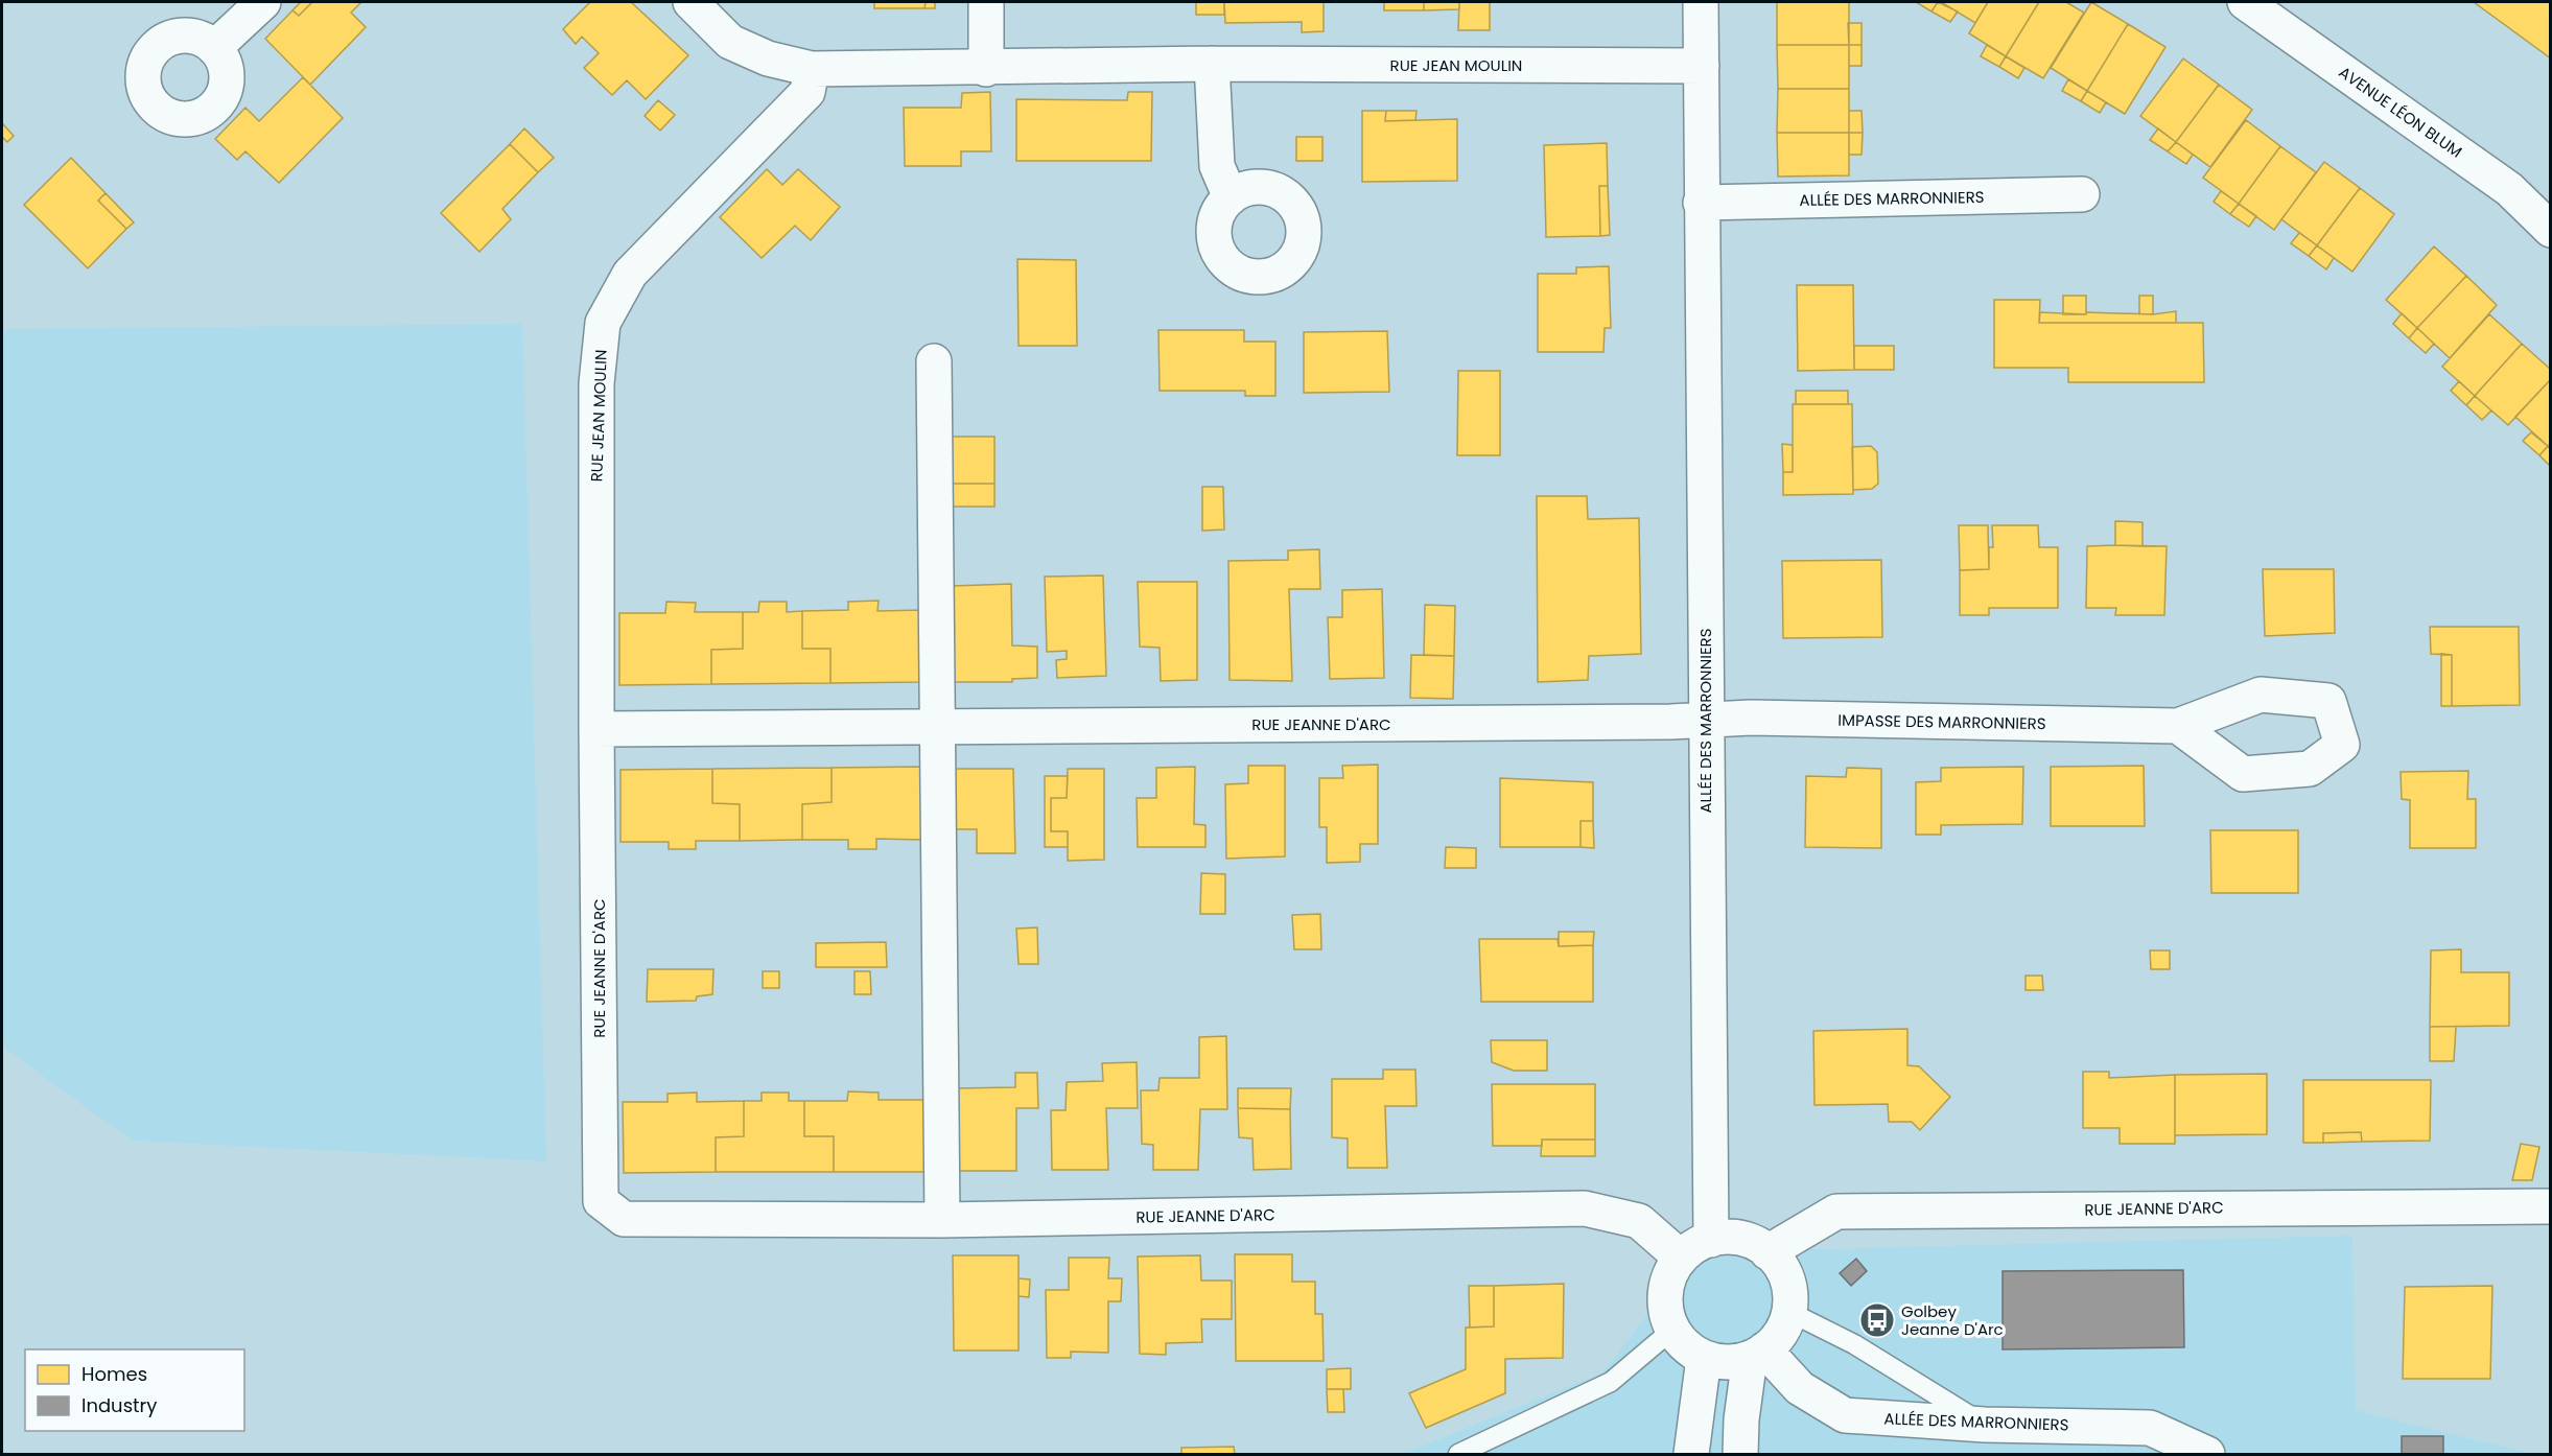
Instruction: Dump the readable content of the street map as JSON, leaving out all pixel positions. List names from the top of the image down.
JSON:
{
  "streets": {
    "street": [
      "RUE JEAN MOULIN",
      "AVENUE LÉON BLUM",
      "ALLÉE DES MARRONNIERS",
      "IMPASSE DES MARRONNIERS",
      "RUE JEANNE D'ARC"
    ]
  },
  "crossings": [
    ["RUE JEAN MOULIN", "ALLÉE DES MARRONNIERS"],
    ["RUE JEAN MOULIN", "RUE JEANNE D'ARC"],
    ["ALLÉE DES MARRONNIERS", "IMPASSE DES MARRONNIERS"],
    ["ALLÉE DES MARRONNIERS", "RUE JEANNE D'ARC"],
    ["IMPASSE DES MARRONNIERS", "RUE JEANNE D'ARC"]
  ],
  "places": {
    "bus stop": ["Golbey Jeanne D'Arc"]
  },
  "legend": ["Homes", "Industry"]
}
